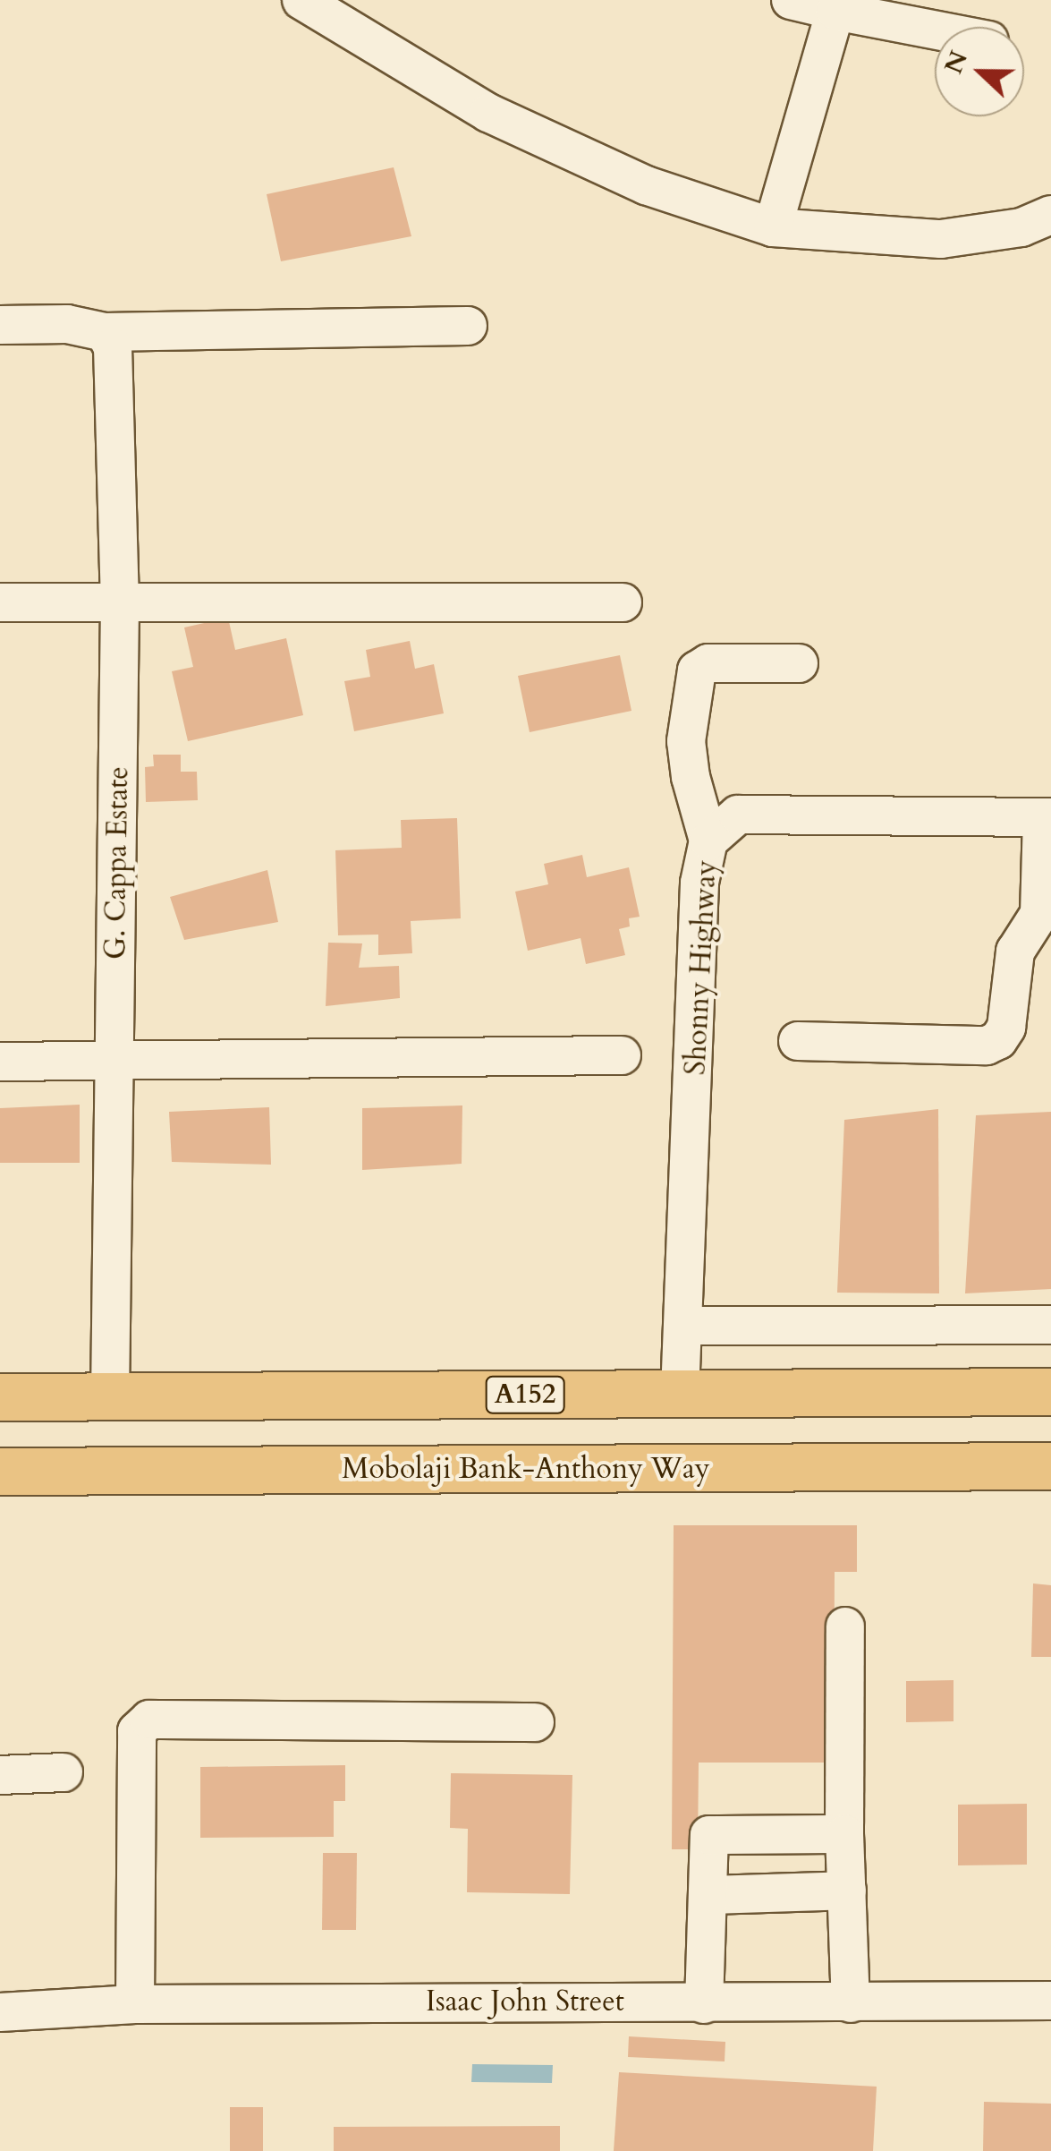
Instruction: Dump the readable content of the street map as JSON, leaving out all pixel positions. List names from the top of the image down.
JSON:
{
  "streets": {
    "main road": ["A152", "Mobolaji Bank-Anthony Way"],
    "street": ["G. Cappa Estate", "Shonny Highway", "Isaac John Street"]
  },
  "crossings": [
    ["G. Cappa Estate", "A152"],
    ["Shonny Highway", "A152"]
  ],
  "north": "left"
}
